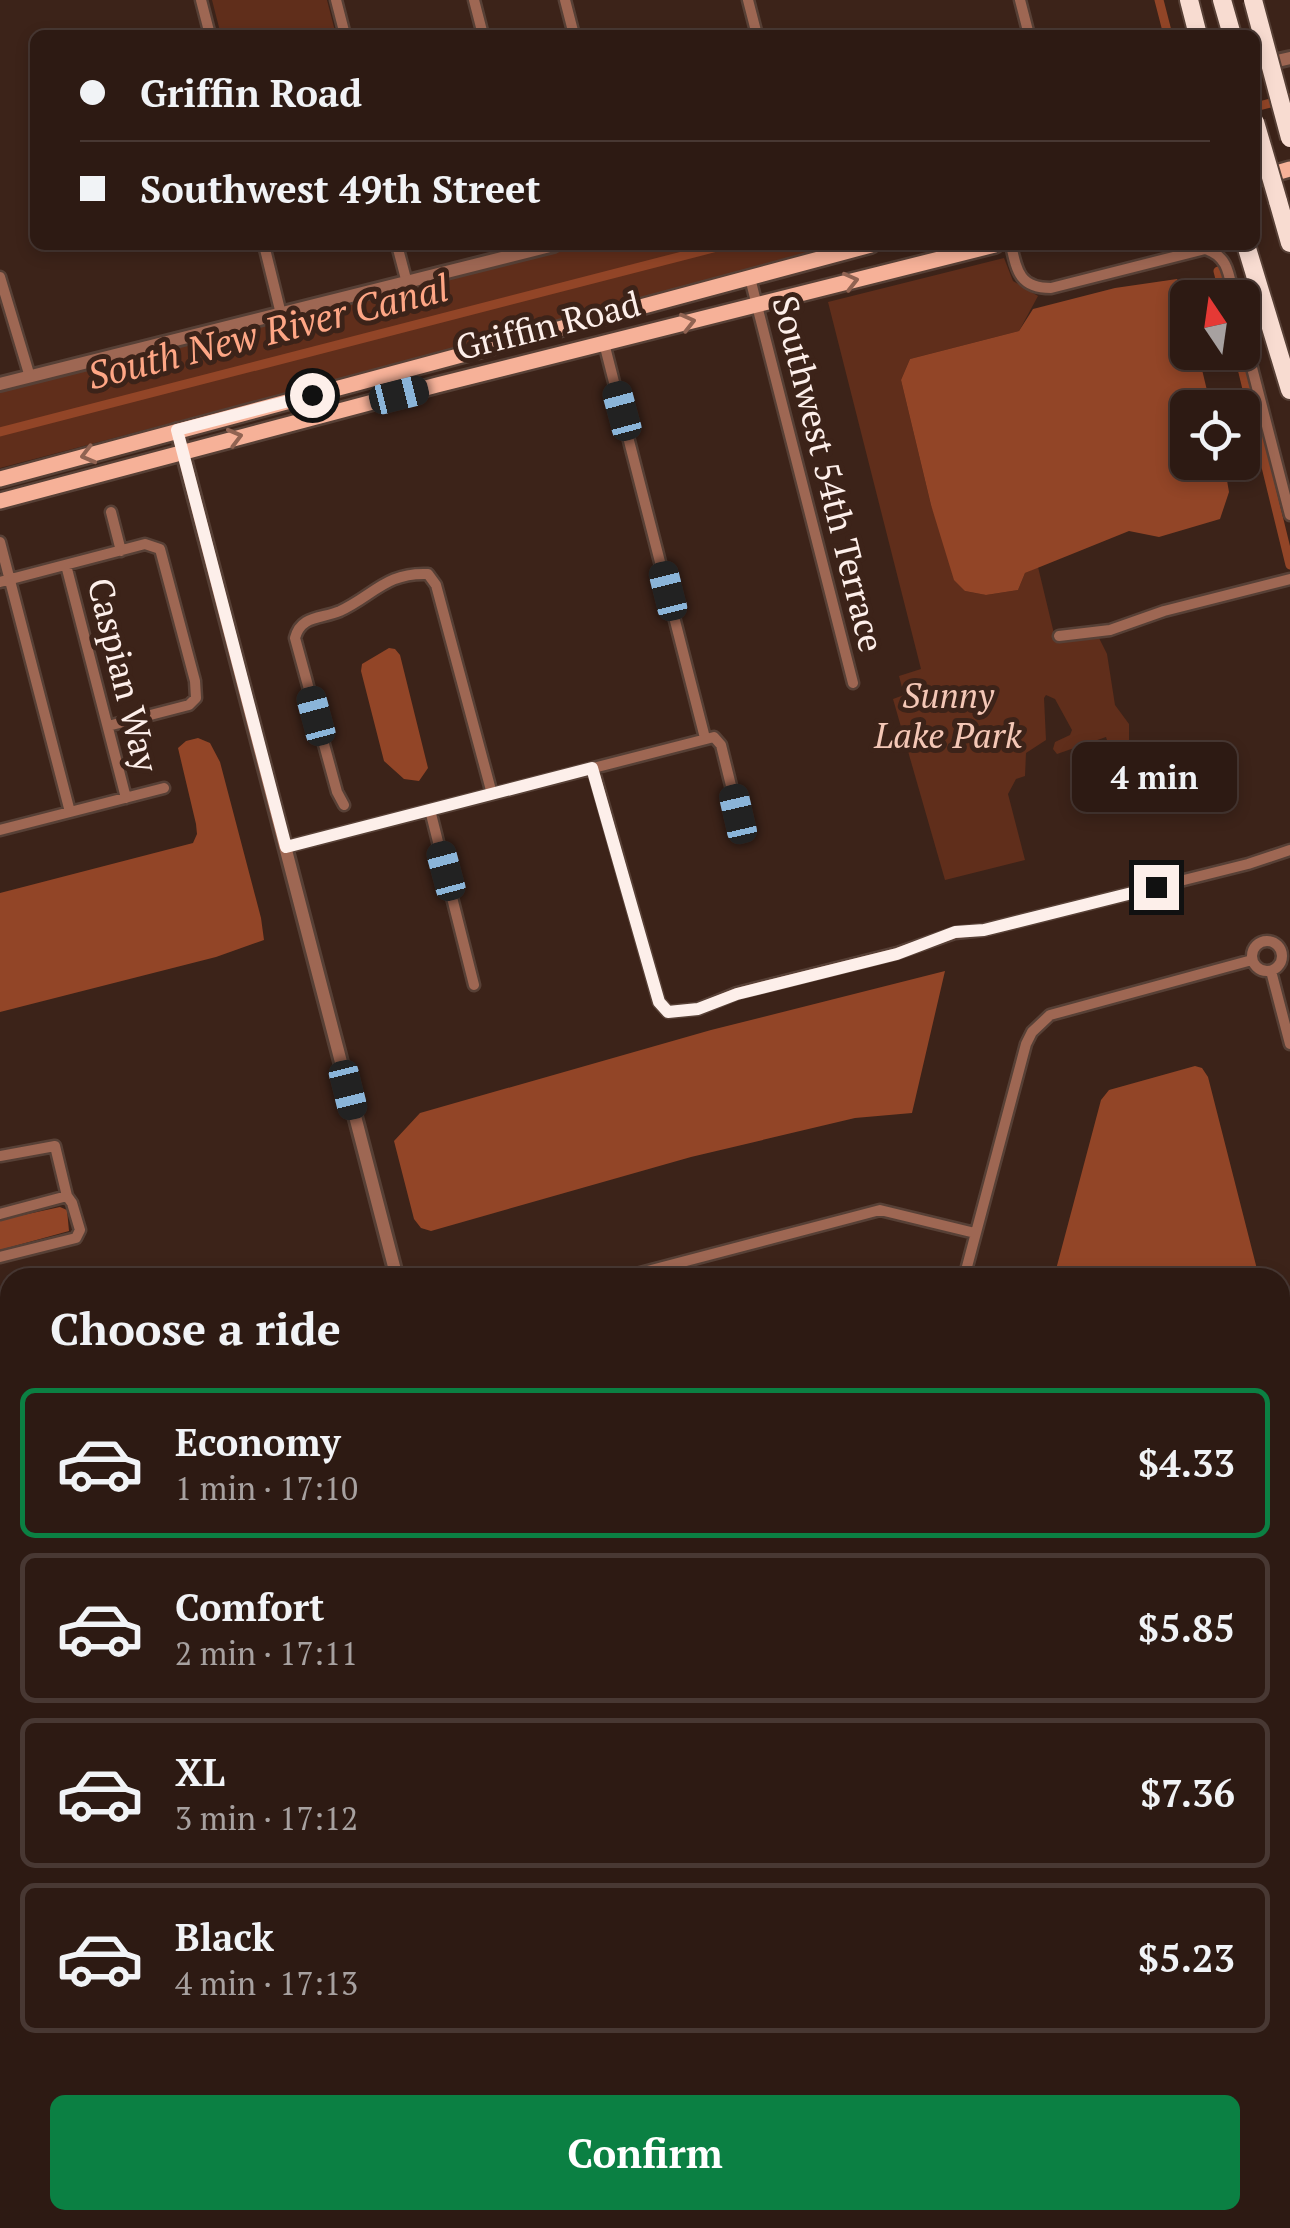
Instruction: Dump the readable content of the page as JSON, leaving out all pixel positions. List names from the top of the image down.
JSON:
{
  "streets": {
    "main road": ["Griffin Road"],
    "street": ["Southwest 54th Terrace", "Caspian Way"]
  },
  "crossings": [
    ["Griffin Road", "Southwest 54th Terrace"]
  ],
  "water": ["South New River Canal"],
  "parks": ["Sunny Lake Park"],
  "north": "top",
  "page": {
    "banner": ["Griffin Road", "Southwest 49th Street"],
    "bubble": "4 min",
    "heading": "Choose a ride",
    "list": [
      {
        "name": "Economy",
        "note": "1 min · 17:10",
        "value": "$4.33"
      },
      {
        "name": "Comfort",
        "note": "2 min · 17:11",
        "value": "$5.85"
      },
      {
        "name": "XL",
        "note": "3 min · 17:12",
        "value": "$7.36"
      },
      {
        "name": "Black",
        "note": "4 min · 17:13",
        "value": "$5.23"
      }
    ],
    "buttons": "Confirm"
  }
}
